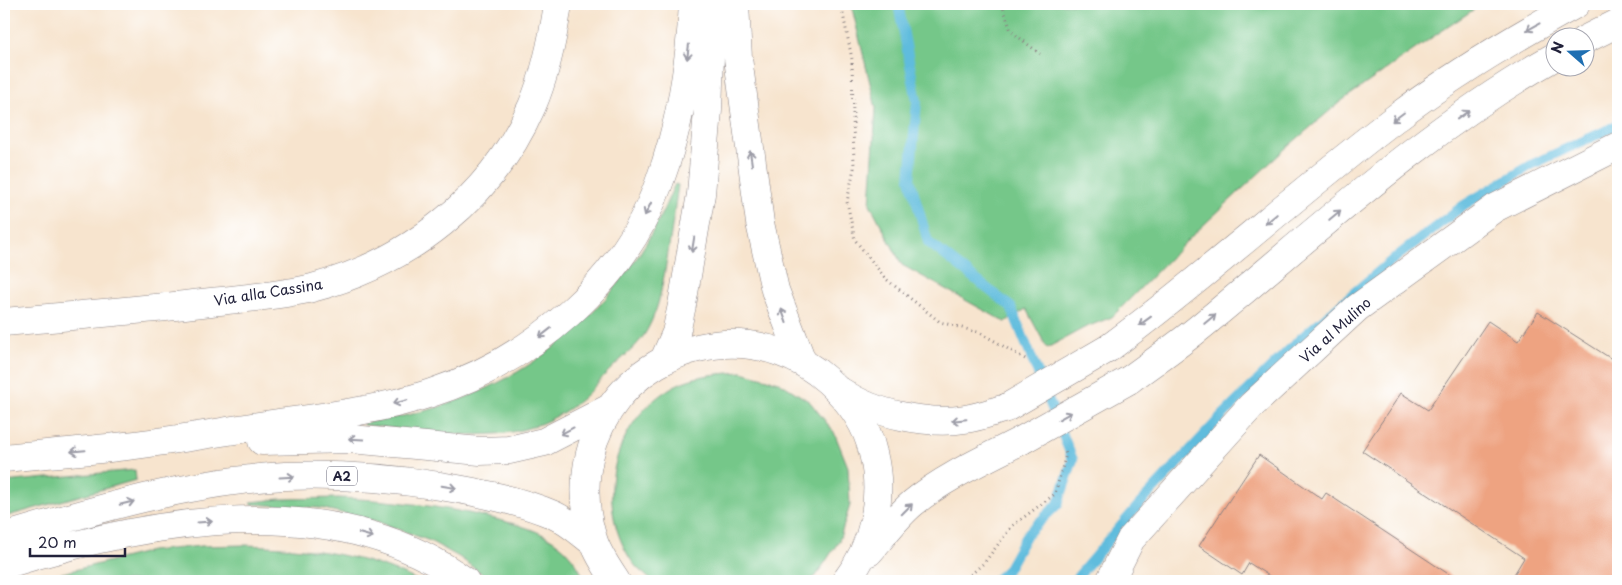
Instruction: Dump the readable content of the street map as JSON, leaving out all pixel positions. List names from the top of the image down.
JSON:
{
  "streets": {
    "main road": ["Via alla Cassina", "Via al Mulino", "A2"]
  },
  "scale_bar": "20 m",
  "north": "left"
}
